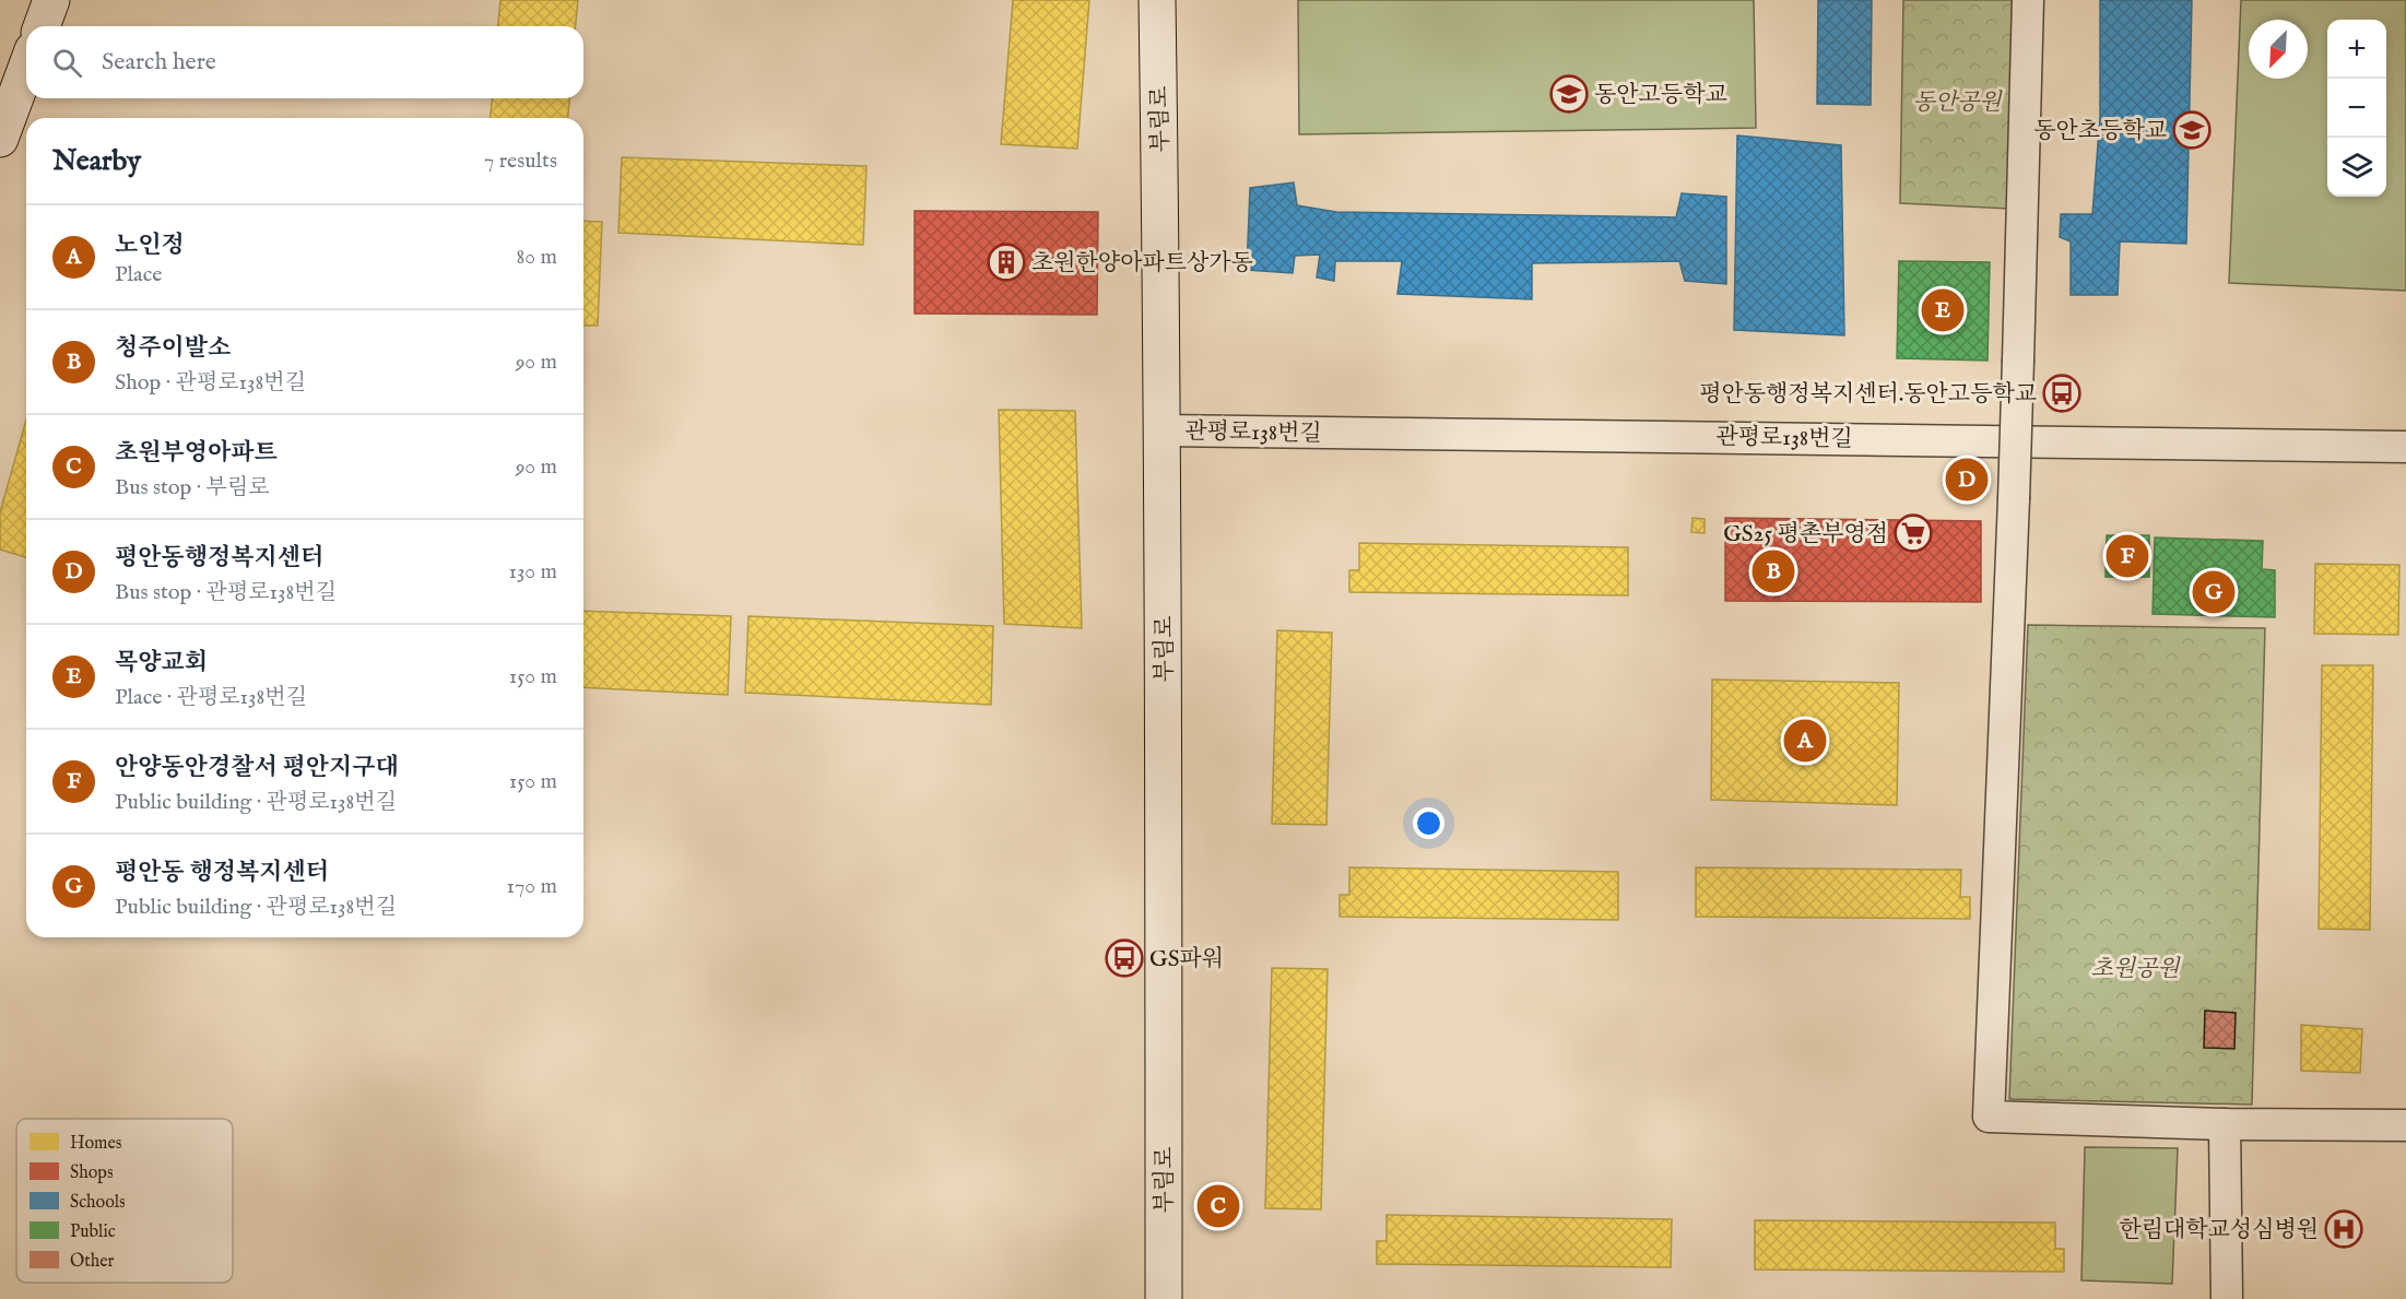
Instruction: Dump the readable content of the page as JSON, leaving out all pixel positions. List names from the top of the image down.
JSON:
{
  "streets": {
    "street": ["부림로", "관평로138번길"]
  },
  "crossings": [
    ["부림로", "관평로138번길"]
  ],
  "parks": ["동안공원", "초원공원"],
  "places": {
    "school or university": ["동안고등학교", "동안초등학교"],
    "building": ["초원한양아파트상가동"],
    "bus stop": ["평안동행정복지센터.동안고등학교", "GS파워"],
    "supermarket": ["GS25 평촌부영점"],
    "hospital": ["한림대학교성심병원"]
  },
  "legend": [
    "Homes",
    "Shops",
    "Schools",
    "Public",
    "Other"
  ],
  "north": "bottom left",
  "page": {
    "map_buttons": ["+", "−"],
    "search": "Search here",
    "heading": ["Nearby", "7 results"],
    "list": [
      {
        "mark": "A",
        "name": "노인정",
        "note": "Place",
        "value": "80 m"
      },
      {
        "mark": "B",
        "name": "청주이발소",
        "note": "Shop · 관평로138번길",
        "value": "90 m"
      },
      {
        "mark": "C",
        "name": "초원부영아파트",
        "note": "Bus stop · 부림로",
        "value": "90 m"
      },
      {
        "mark": "D",
        "name": "평안동행정복지센터",
        "note": "Bus stop · 관평로138번길",
        "value": "130 m"
      },
      {
        "mark": "E",
        "name": "목양교회",
        "note": "Place · 관평로138번길",
        "value": "150 m"
      },
      {
        "mark": "F",
        "name": "안양동안경찰서 평안지구대",
        "note": "Public building · 관평로138번길",
        "value": "150 m"
      },
      {
        "mark": "G",
        "name": "평안동 행정복지센터",
        "note": "Public building · 관평로138번길",
        "value": "170 m"
      }
    ],
    "pins": [
      "E",
      "D",
      "F",
      "B",
      "G",
      "A",
      "C"
    ]
  }
}
